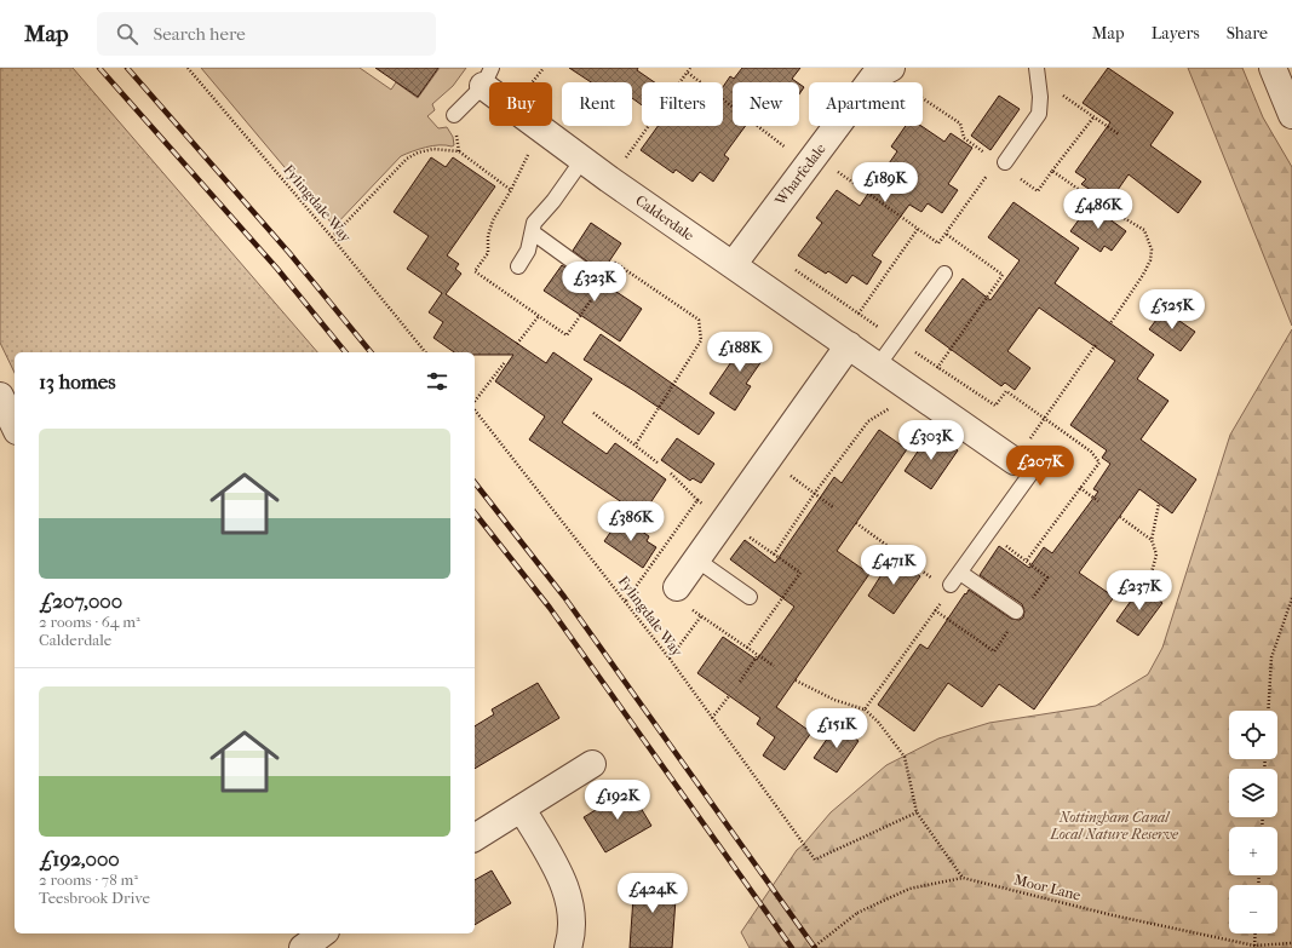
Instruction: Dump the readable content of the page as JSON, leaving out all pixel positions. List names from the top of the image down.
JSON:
{
  "streets": {
    "street": ["Wharfedale", "Calderdale"],
    "path": ["Fylingdale Way", "Moor Lane"]
  },
  "crossings": [
    ["Wharfedale", "Calderdale"]
  ],
  "parks": ["Nottingham Canal Local Nature Reserve"],
  "page": {
    "header": "Map",
    "search": "Search here",
    "nav": ["Map", "Layers", "Share"],
    "chip": [
      "Buy",
      "Rent",
      "Filters",
      "New",
      "Apartment"
    ],
    "price": [
      "£189K",
      "£486K",
      "£323K",
      "£525K",
      "£188K",
      "£303K",
      "£207K",
      "£386K",
      "£471K",
      "£237K",
      "£151K",
      "£192K",
      "£424K"
    ],
    "heading": "13 homes",
    "list": [
      {
        "name": "£207,000",
        "note": "2 rooms · 64 m² · Calderdale"
      },
      {
        "name": "£192,000",
        "note": "2 rooms · 78 m² · Teesbrook Drive"
      }
    ],
    "map_buttons": ["+", "−"]
  }
}
